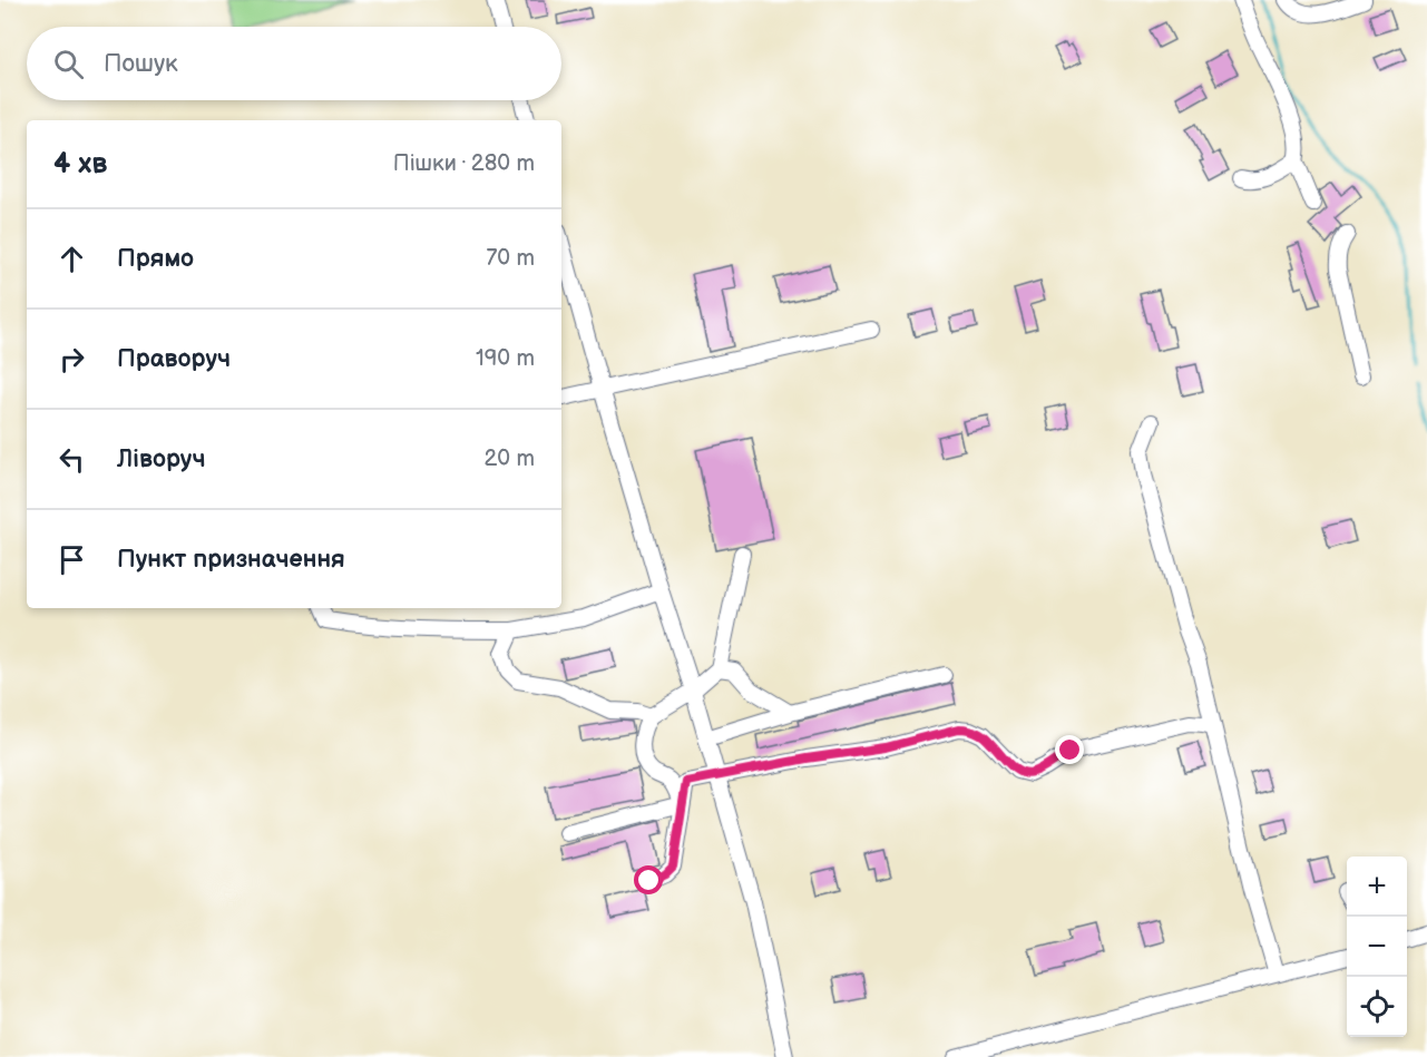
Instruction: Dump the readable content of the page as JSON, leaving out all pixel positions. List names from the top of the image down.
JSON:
{
  "page": {
    "search": "Пошук",
    "heading": ["4 хв", "Пішки · 280 m"],
    "list": [
      ["Прямо", "70 m"],
      ["Праворуч", "190 m"],
      ["Ліворуч", "20 m"],
      "Пункт призначення"
    ],
    "map_buttons": ["+", "−"]
  }
}
